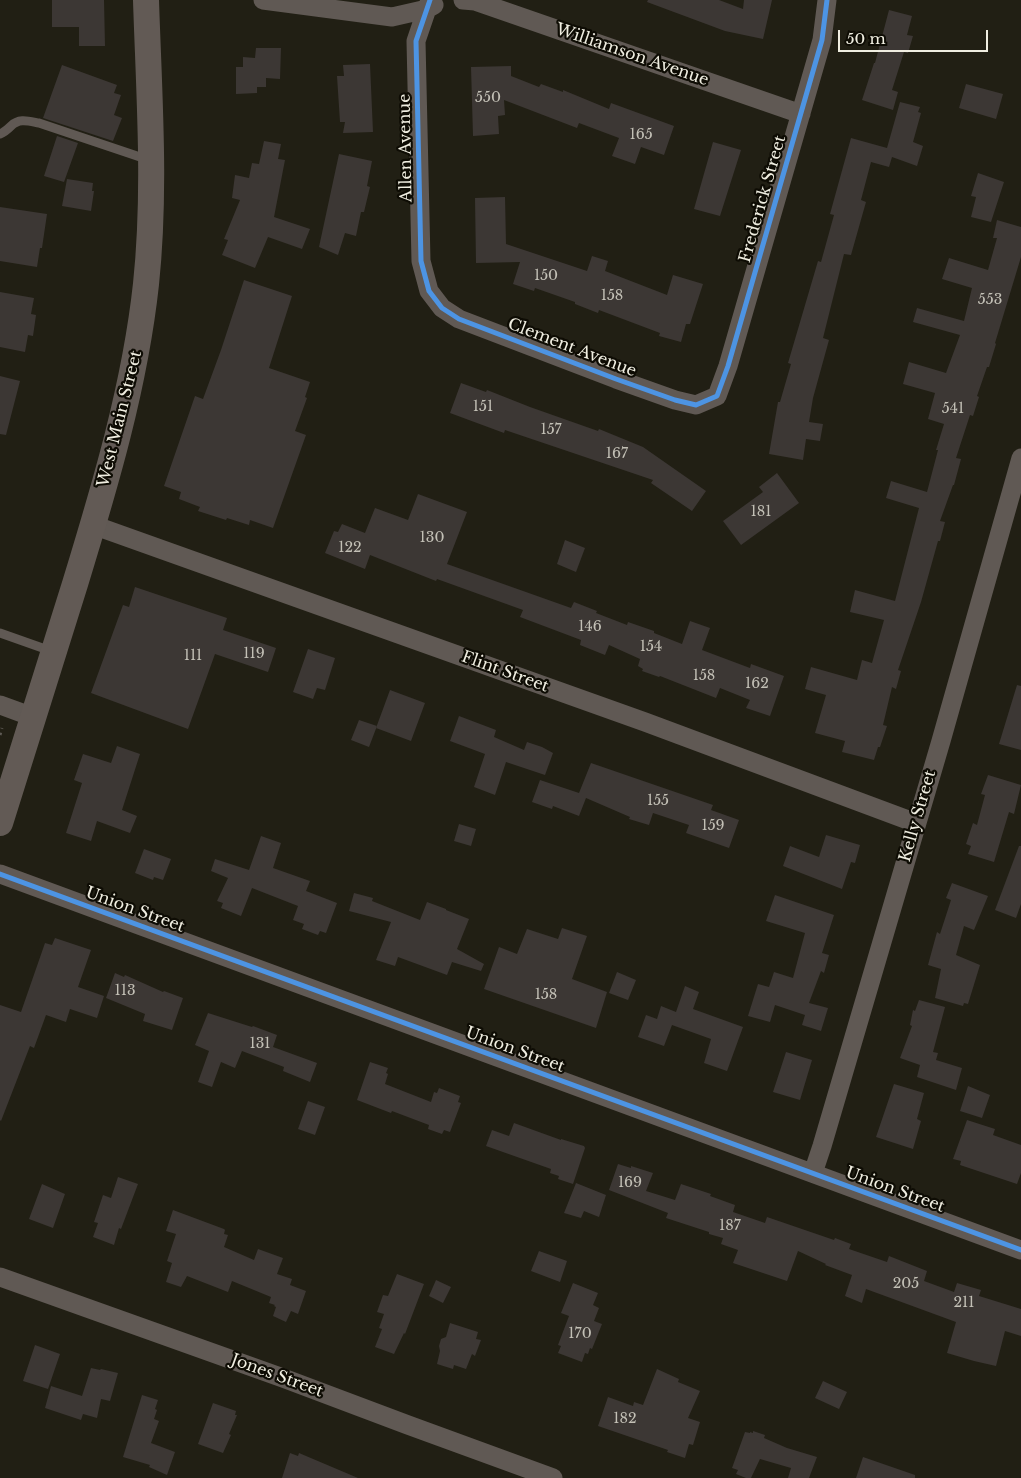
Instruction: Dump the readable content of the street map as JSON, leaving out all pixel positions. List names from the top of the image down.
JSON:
{
  "streets": {
    "main road": ["West Main Street"],
    "street": [
      "Williamson Avenue",
      "Allen Avenue",
      "Frederick Street",
      "Clement Avenue",
      "Flint Street",
      "Kelly Street",
      "Union Street",
      "Jones Street"
    ]
  },
  "crossings": [
    ["Williamson Avenue", "Frederick Street"],
    ["Allen Avenue", "Clement Avenue"],
    ["Frederick Street", "Clement Avenue"],
    ["West Main Street", "Flint Street"],
    ["Flint Street", "Kelly Street"],
    ["Kelly Street", "Union Street"]
  ],
  "house_numbers": [
    "550",
    "165",
    "150",
    "158",
    "553",
    "151",
    "541",
    "157",
    "167",
    "181",
    "130",
    "122",
    "146",
    "154",
    "119",
    "111",
    "158",
    "162",
    "155",
    "159",
    "113",
    "158",
    "131",
    "169",
    "187",
    "205",
    "211",
    "170",
    "182"
  ],
  "scale_bar": "50 m"
}
